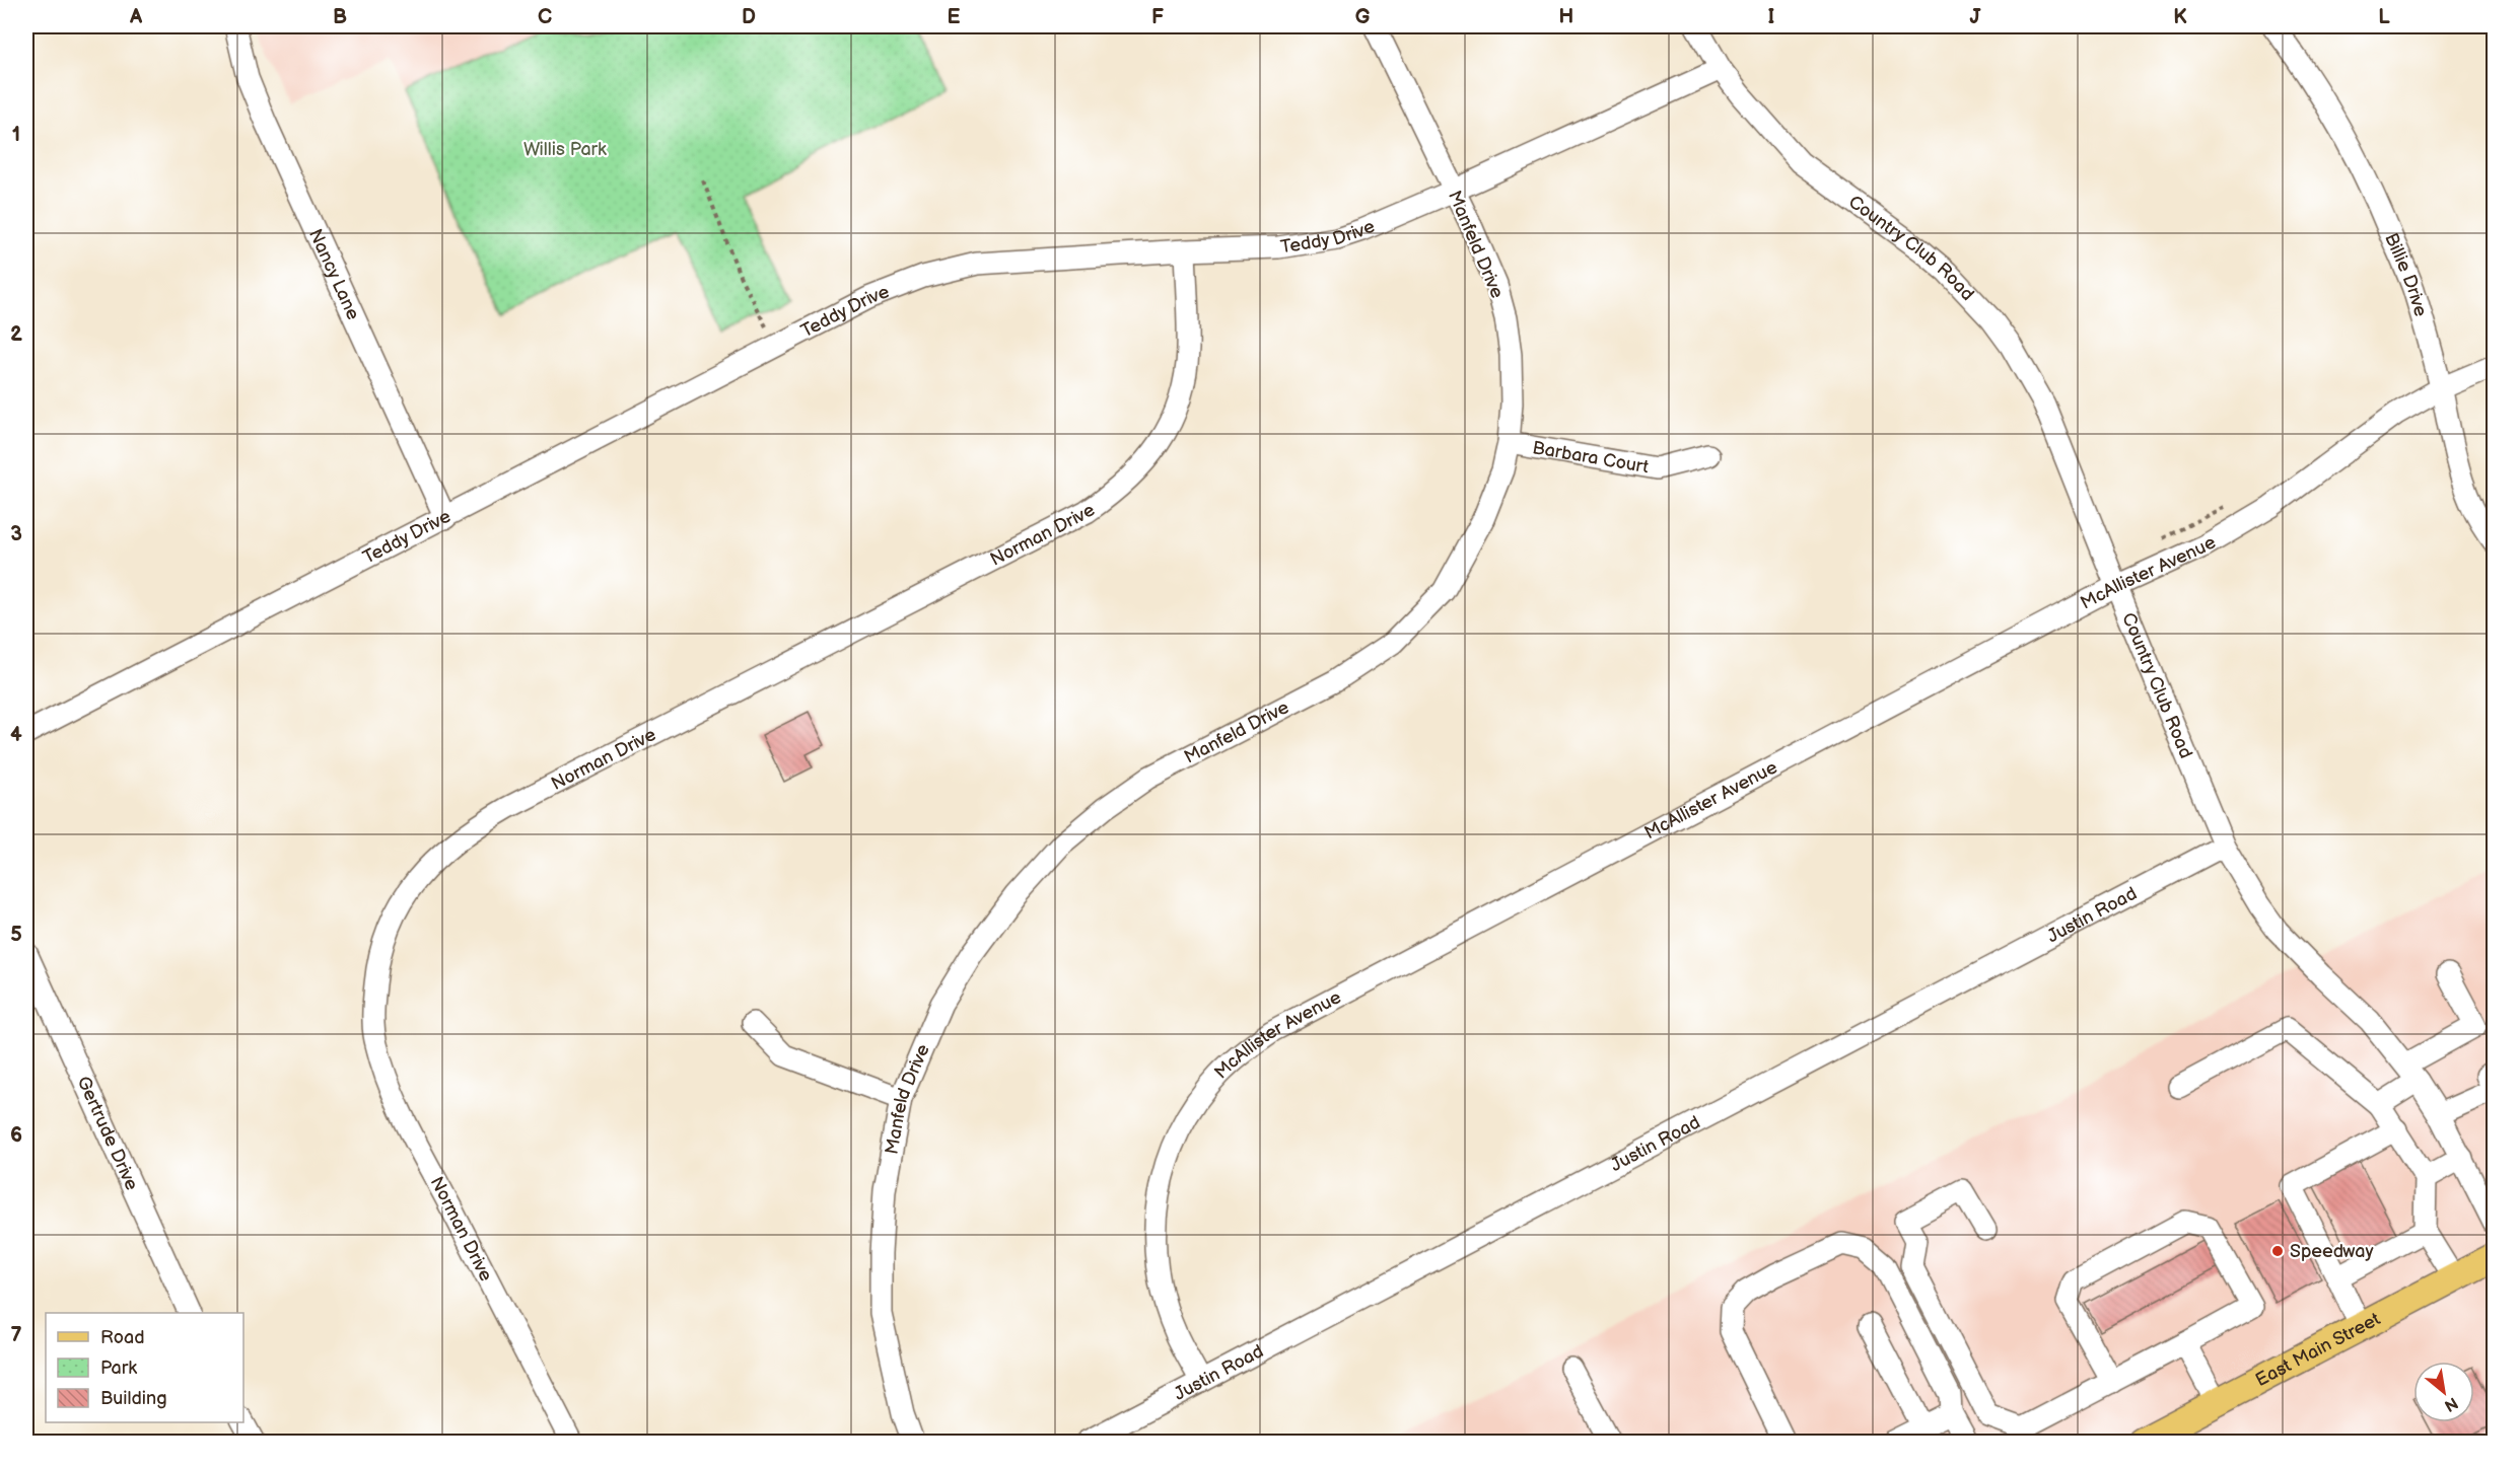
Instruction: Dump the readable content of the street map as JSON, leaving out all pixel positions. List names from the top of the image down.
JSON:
{
  "streets": {
    "main road": ["East Main Street"],
    "street": [
      "Teddy Drive",
      "Manfeld Drive",
      "Country Club Road",
      "Nancy Lane",
      "Billie Drive",
      "Barbara Court",
      "Norman Drive",
      "McAllister Avenue",
      "Justin Road",
      "Gertrude Drive"
    ]
  },
  "crossings": [
    ["Teddy Drive", "Manfeld Drive"],
    ["Teddy Drive", "Country Club Road"],
    ["Teddy Drive", "Nancy Lane"],
    ["Teddy Drive", "Norman Drive"],
    ["Manfeld Drive", "Barbara Court"],
    ["Country Club Road", "McAllister Avenue"],
    ["Country Club Road", "Justin Road"],
    ["Billie Drive", "McAllister Avenue"],
    ["McAllister Avenue", "Justin Road"]
  ],
  "parks": ["Willis Park"],
  "places": ["Speedway"],
  "legend": ["Road", "Park", "Building"],
  "north": "bottom right",
  "grid": {
    "columns": [
      "A",
      "B",
      "C",
      "D",
      "E",
      "F",
      "G",
      "H",
      "I",
      "J",
      "K",
      "L"
    ],
    "rows": [
      "1",
      "2",
      "3",
      "4",
      "5",
      "6",
      "7"
    ]
  }
}
